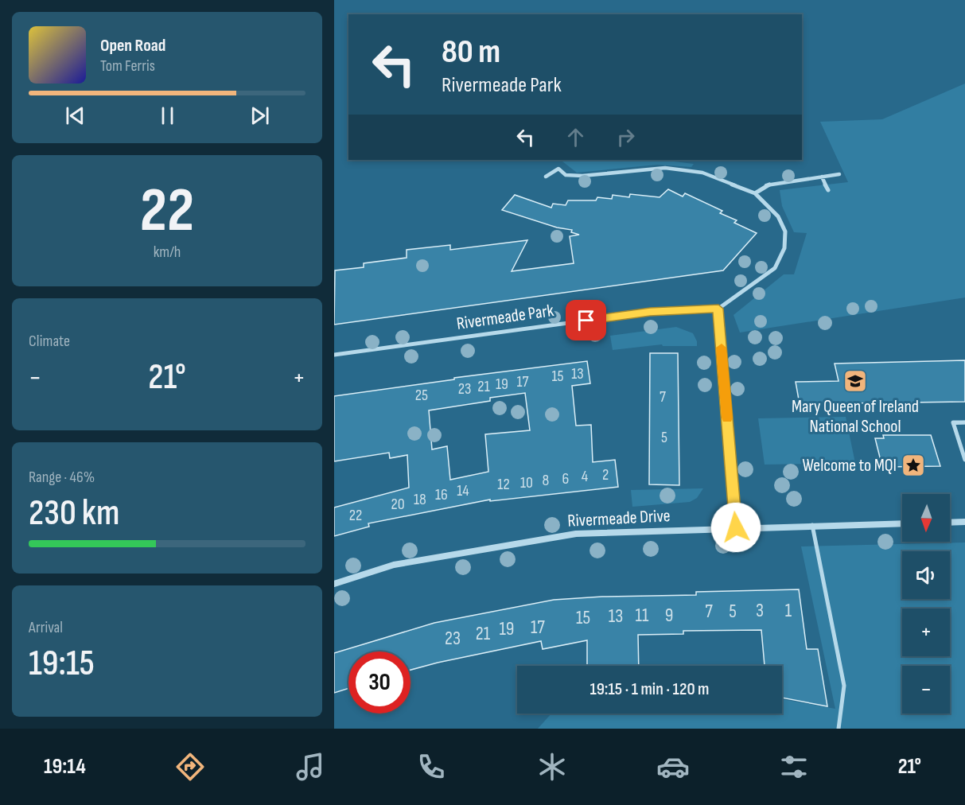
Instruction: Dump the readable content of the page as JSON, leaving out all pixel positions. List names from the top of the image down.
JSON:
{
  "streets": {
    "street": ["Rivermeade Park", "Rivermeade Drive"]
  },
  "places": {
    "school or university": ["Mary Queen of Ireland National School"],
    "place": ["Welcome to MQI"]
  },
  "house_numbers": [
    "13",
    "15",
    "17",
    "19",
    "21",
    "23",
    "25",
    "7",
    "5",
    "2",
    "4",
    "6",
    "8",
    "10",
    "12",
    "14",
    "16",
    "18",
    "20",
    "22",
    "3",
    "1",
    "7",
    "5",
    "11",
    "9",
    "13",
    "15",
    "17",
    "19",
    "21",
    "23"
  ],
  "north": "bottom",
  "page": {
    "turn": ["80 m", "Rivermeade Park"],
    "song": ["Open Road", "Tom Ferris"],
    "tile": [
      ["22", "km/h"],
      "Climate",
      ["Range · 46%", "230 km"],
      ["Arrival", "19:15"]
    ],
    "heat": ["−", "21°", "+"],
    "map_buttons": ["+", "−"],
    "limit": "30",
    "trip": "19:15 · 1 min · 120 m",
    "tabs": ["19:14", "21°"]
  }
}
